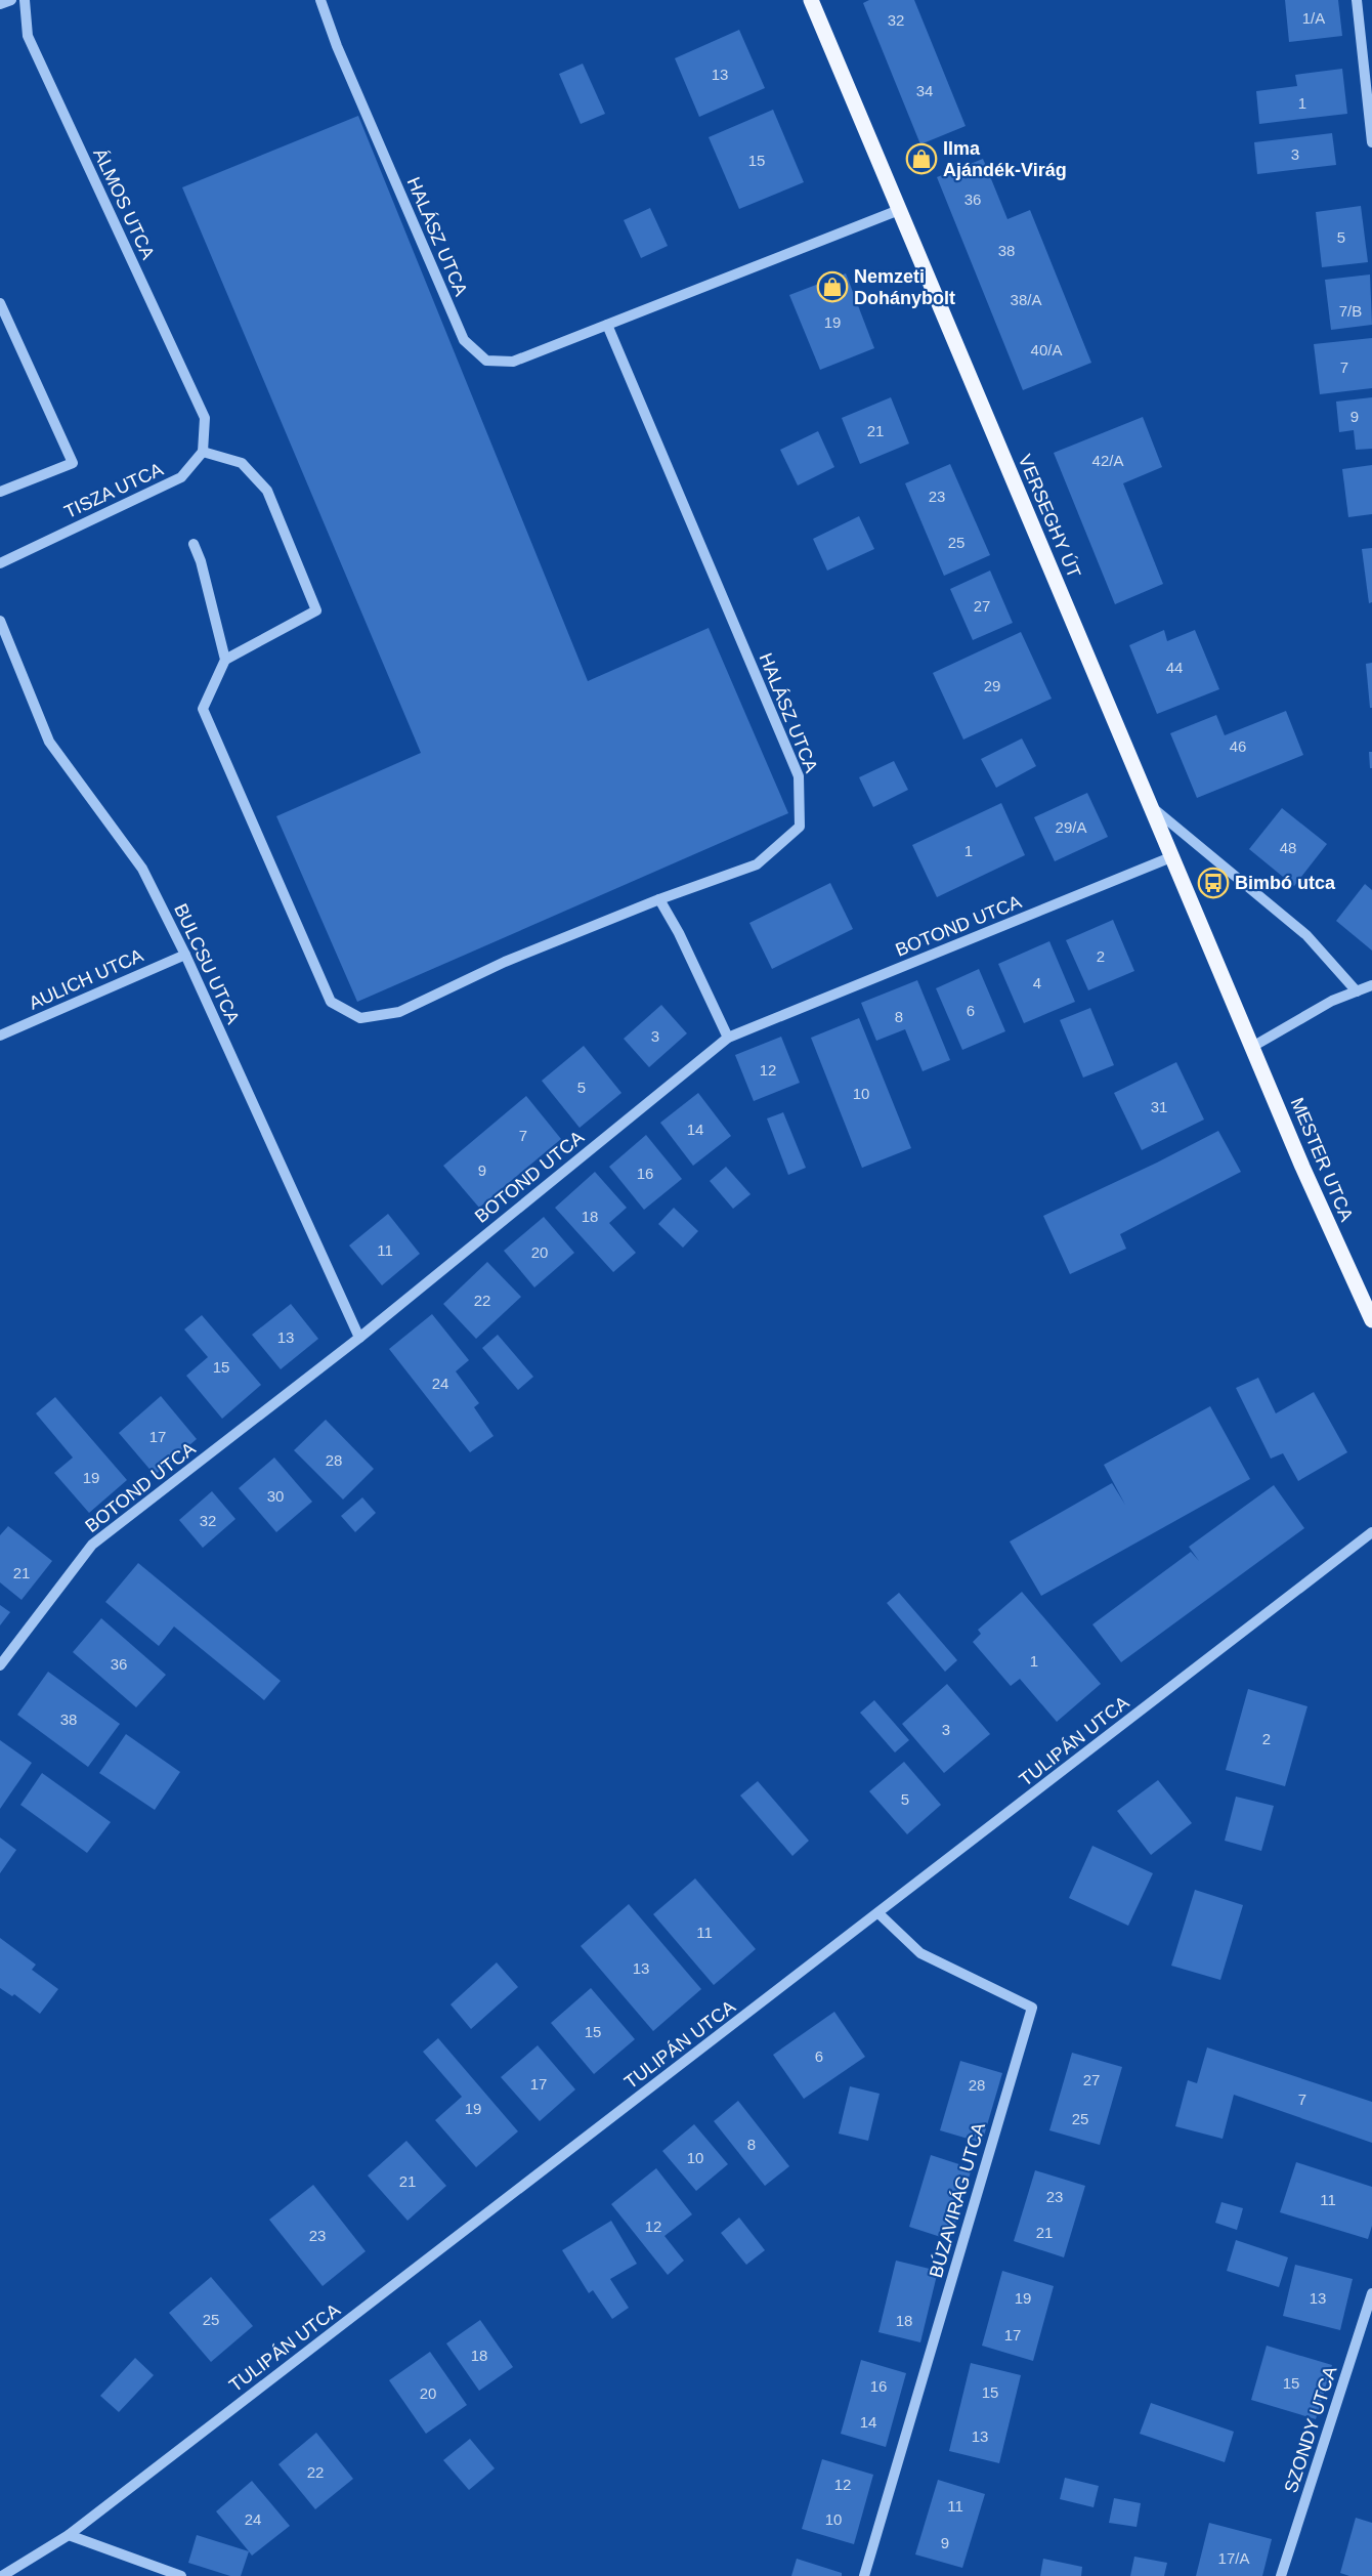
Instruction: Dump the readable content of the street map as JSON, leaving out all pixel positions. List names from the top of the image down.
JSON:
{
  "streets": {
    "main road": ["VERSEGHY ÚT", "MESTER UTCA"],
    "street": [
      "ÁLMOS UTCA",
      "HALÁSZ UTCA",
      "TISZA UTCA",
      "BOTOND UTCA",
      "BULCSU UTCA",
      "AULICH UTCA",
      "TULIPÁN UTCA",
      "BÚZAVIRÁG UTCA",
      "SZONDY UTCA"
    ]
  },
  "crossings": [
    ["ÁLMOS UTCA", "TISZA UTCA"],
    ["HALÁSZ UTCA", "VERSEGHY ÚT"],
    ["VERSEGHY ÚT", "BOTOND UTCA"],
    ["VERSEGHY ÚT", "MESTER UTCA"],
    ["BOTOND UTCA", "BULCSU UTCA"],
    ["BULCSU UTCA", "AULICH UTCA"],
    ["TULIPÁN UTCA", "BÚZAVIRÁG UTCA"]
  ],
  "places": {
    "shop": ["Ilma Ajándék-Virág", "Nemzeti Dohánybolt"],
    "bus stop": ["Bimbó utca"]
  },
  "house_numbers": [
    "1/A",
    "32",
    "13",
    "34",
    "1",
    "3",
    "15",
    "36",
    "5",
    "38",
    "38/A",
    "7/B",
    "19",
    "40/A",
    "7",
    "9",
    "21",
    "42/A",
    "23",
    "25",
    "27",
    "44",
    "29",
    "46",
    "29/A",
    "48",
    "1",
    "2",
    "4",
    "6",
    "8",
    "3",
    "12",
    "5",
    "10",
    "31",
    "14",
    "7",
    "9",
    "16",
    "18",
    "11",
    "20",
    "22",
    "13",
    "15",
    "24",
    "17",
    "28",
    "19",
    "30",
    "32",
    "21",
    "1",
    "36",
    "38",
    "3",
    "2",
    "5",
    "11",
    "13",
    "15",
    "6",
    "27",
    "17",
    "28",
    "7",
    "19",
    "25",
    "8",
    "10",
    "21",
    "23",
    "11",
    "12",
    "21",
    "23",
    "19",
    "13",
    "25",
    "18",
    "17",
    "18",
    "15",
    "16",
    "15",
    "20",
    "14",
    "13",
    "22",
    "12",
    "11",
    "24",
    "10",
    "9",
    "17/A"
  ]
}
